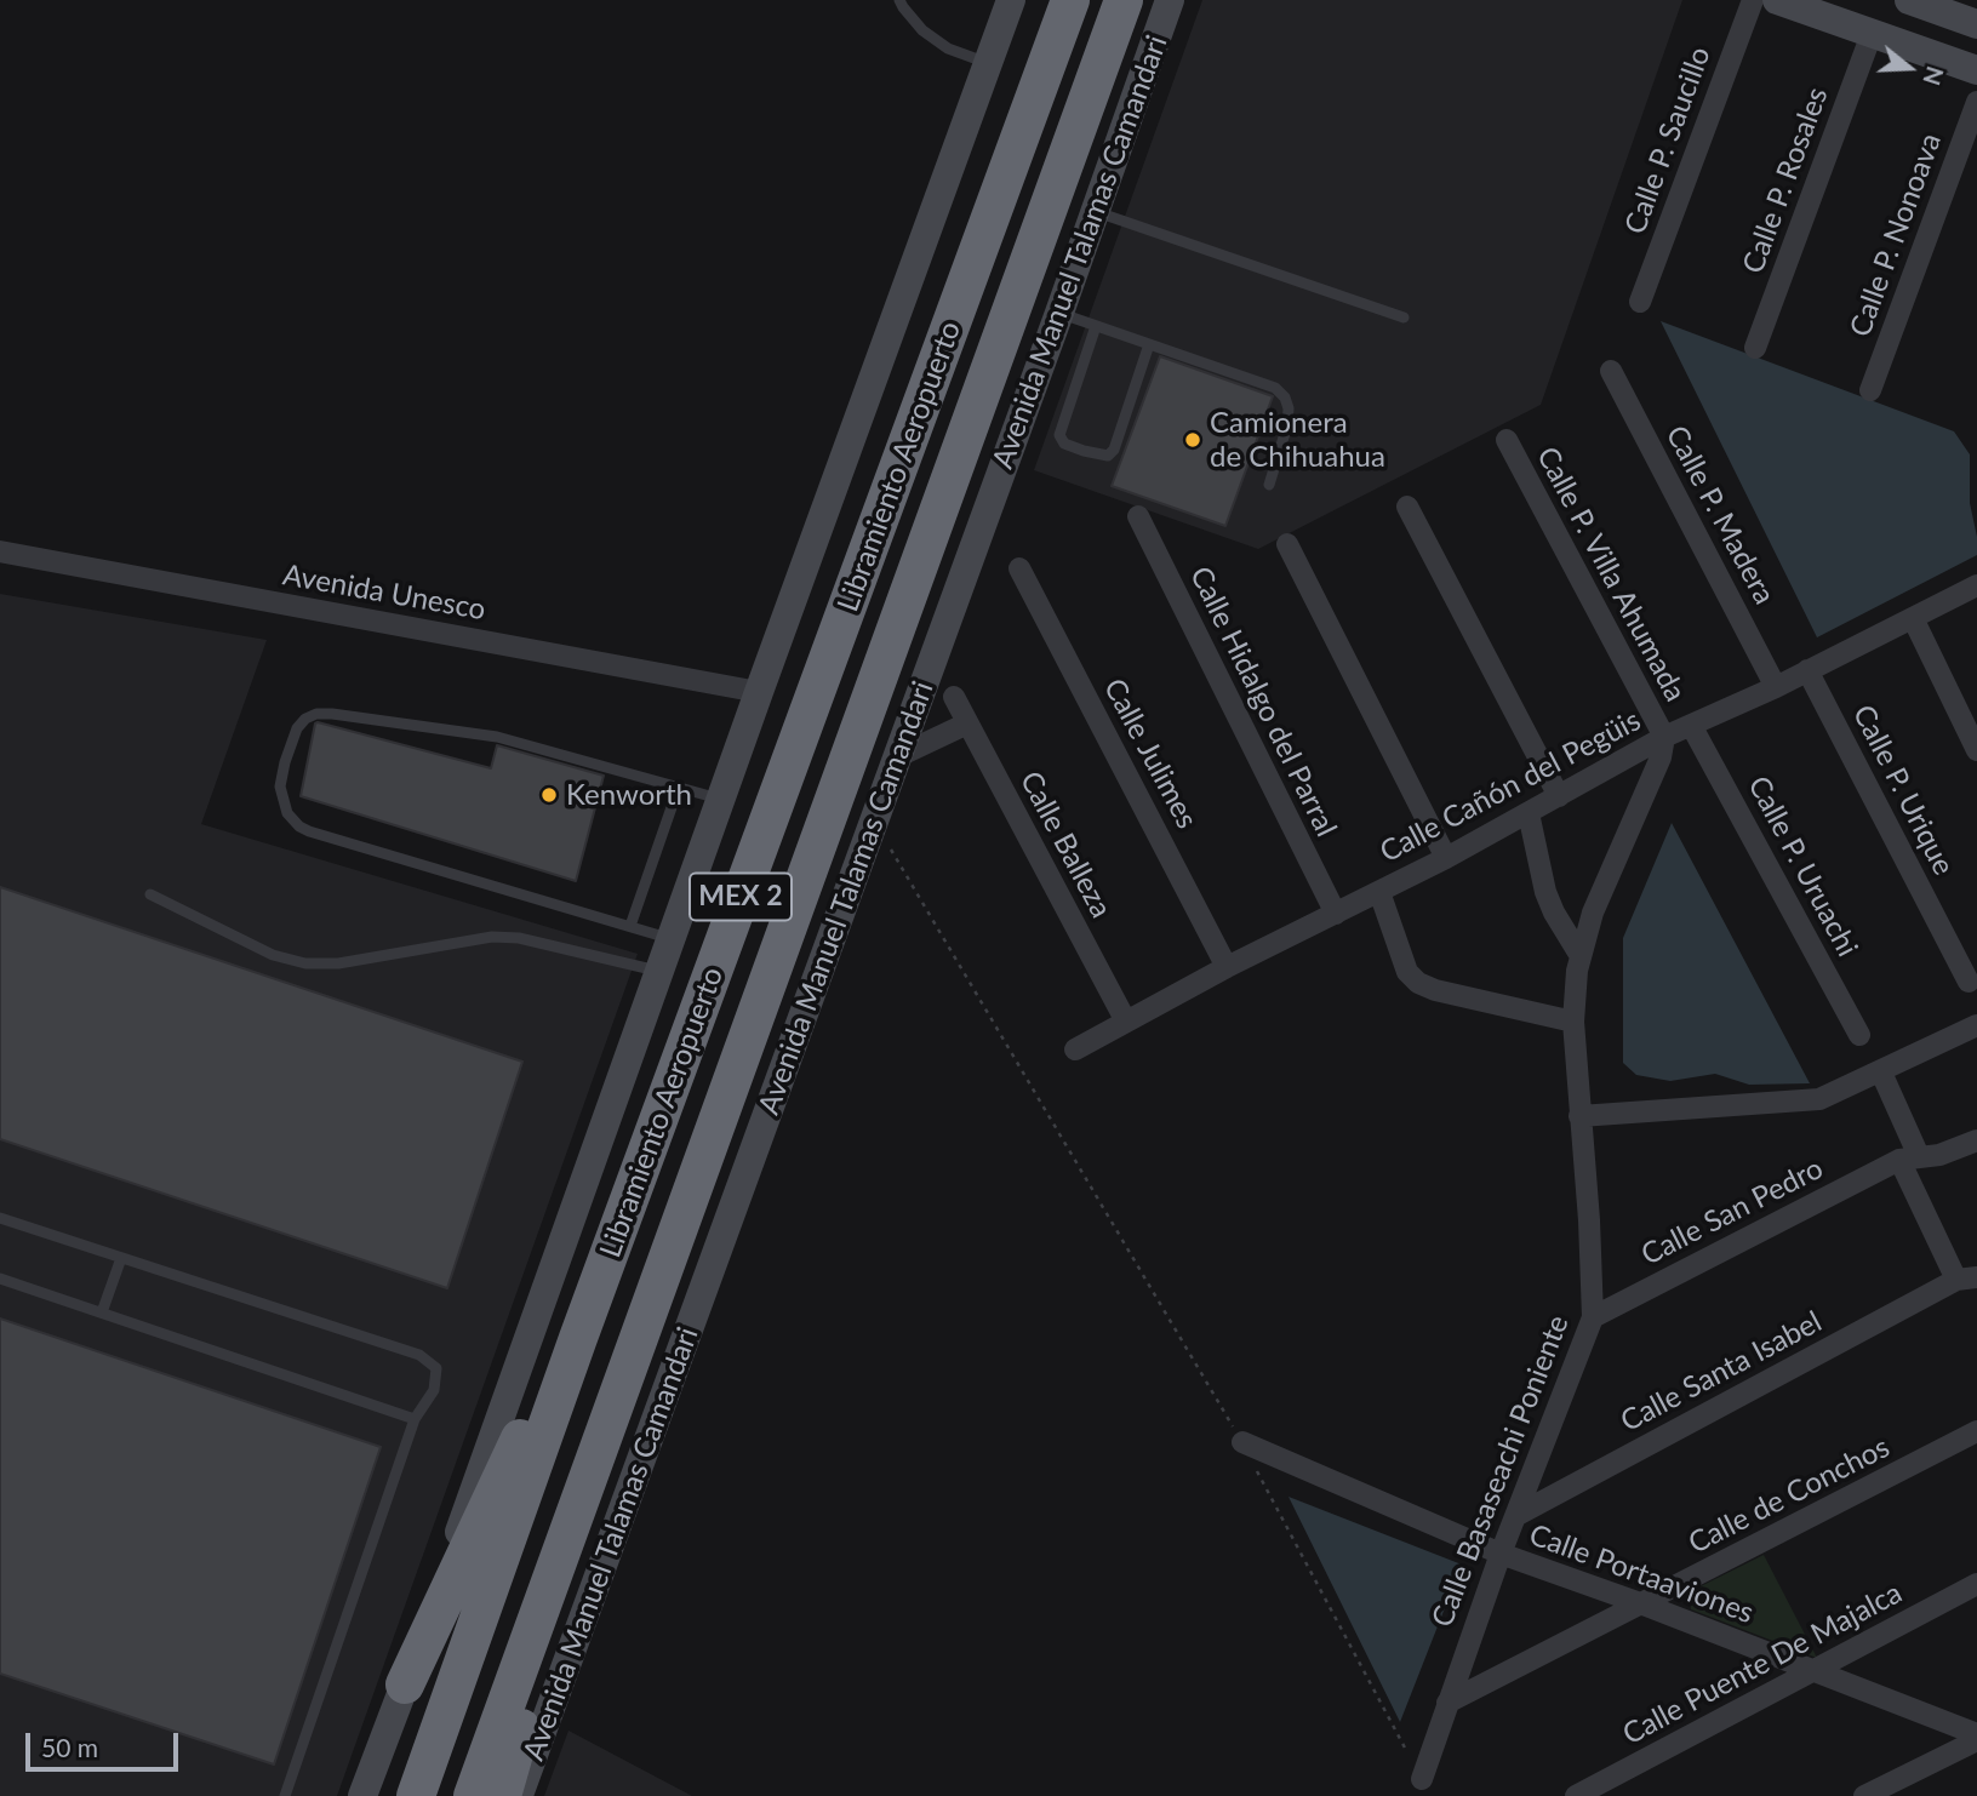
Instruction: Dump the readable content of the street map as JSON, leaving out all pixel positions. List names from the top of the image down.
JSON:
{
  "streets": {
    "highway": ["Libramiento Aeropuerto", "MEX 2"],
    "main road": ["Avenida Manuel Talamas Camandari"],
    "street": [
      "Calle P. Saucillo",
      "Calle P. Rosales",
      "Calle P. Nonoava",
      "Calle P. Madera",
      "Calle P. Villa Ahumada",
      "Avenida Unesco",
      "Calle Hidalgo del Parral",
      "Calle Julimes",
      "Calle Cañón del Pegüis",
      "Calle P. Urique",
      "Calle Balleza",
      "Calle P. Uruachi",
      "Calle San Pedro",
      "Calle Santa Isabel",
      "Calle Basaseachi Poniente",
      "Calle de Conchos",
      "Calle Portaaviones",
      "Calle Puente De Majalca"
    ]
  },
  "crossings": [
    ["Calle P. Madera", "Calle Cañón del Pegüis"],
    ["Calle P. Villa Ahumada", "Calle Cañón del Pegüis"],
    ["Calle P. Villa Ahumada", "Calle Basaseachi Poniente"],
    ["Calle Hidalgo del Parral", "Calle Cañón del Pegüis"],
    ["Calle Julimes", "Calle Cañón del Pegüis"],
    ["Calle Cañón del Pegüis", "Calle P. Urique"],
    ["Calle Cañón del Pegüis", "Calle Balleza"],
    ["Calle Cañón del Pegüis", "Calle P. Uruachi"],
    ["Calle Cañón del Pegüis", "Calle Basaseachi Poniente"],
    ["Calle San Pedro", "Calle Basaseachi Poniente"],
    ["Calle Santa Isabel", "Calle Basaseachi Poniente"],
    ["Calle Basaseachi Poniente", "Calle de Conchos"],
    ["Calle Basaseachi Poniente", "Calle Portaaviones"],
    ["Calle de Conchos", "Calle Portaaviones"],
    ["Calle Portaaviones", "Calle Puente De Majalca"]
  ],
  "places": ["Camionera de Chihuahua", "Kenworth"],
  "scale_bar": "50 m",
  "north": "right"
}
